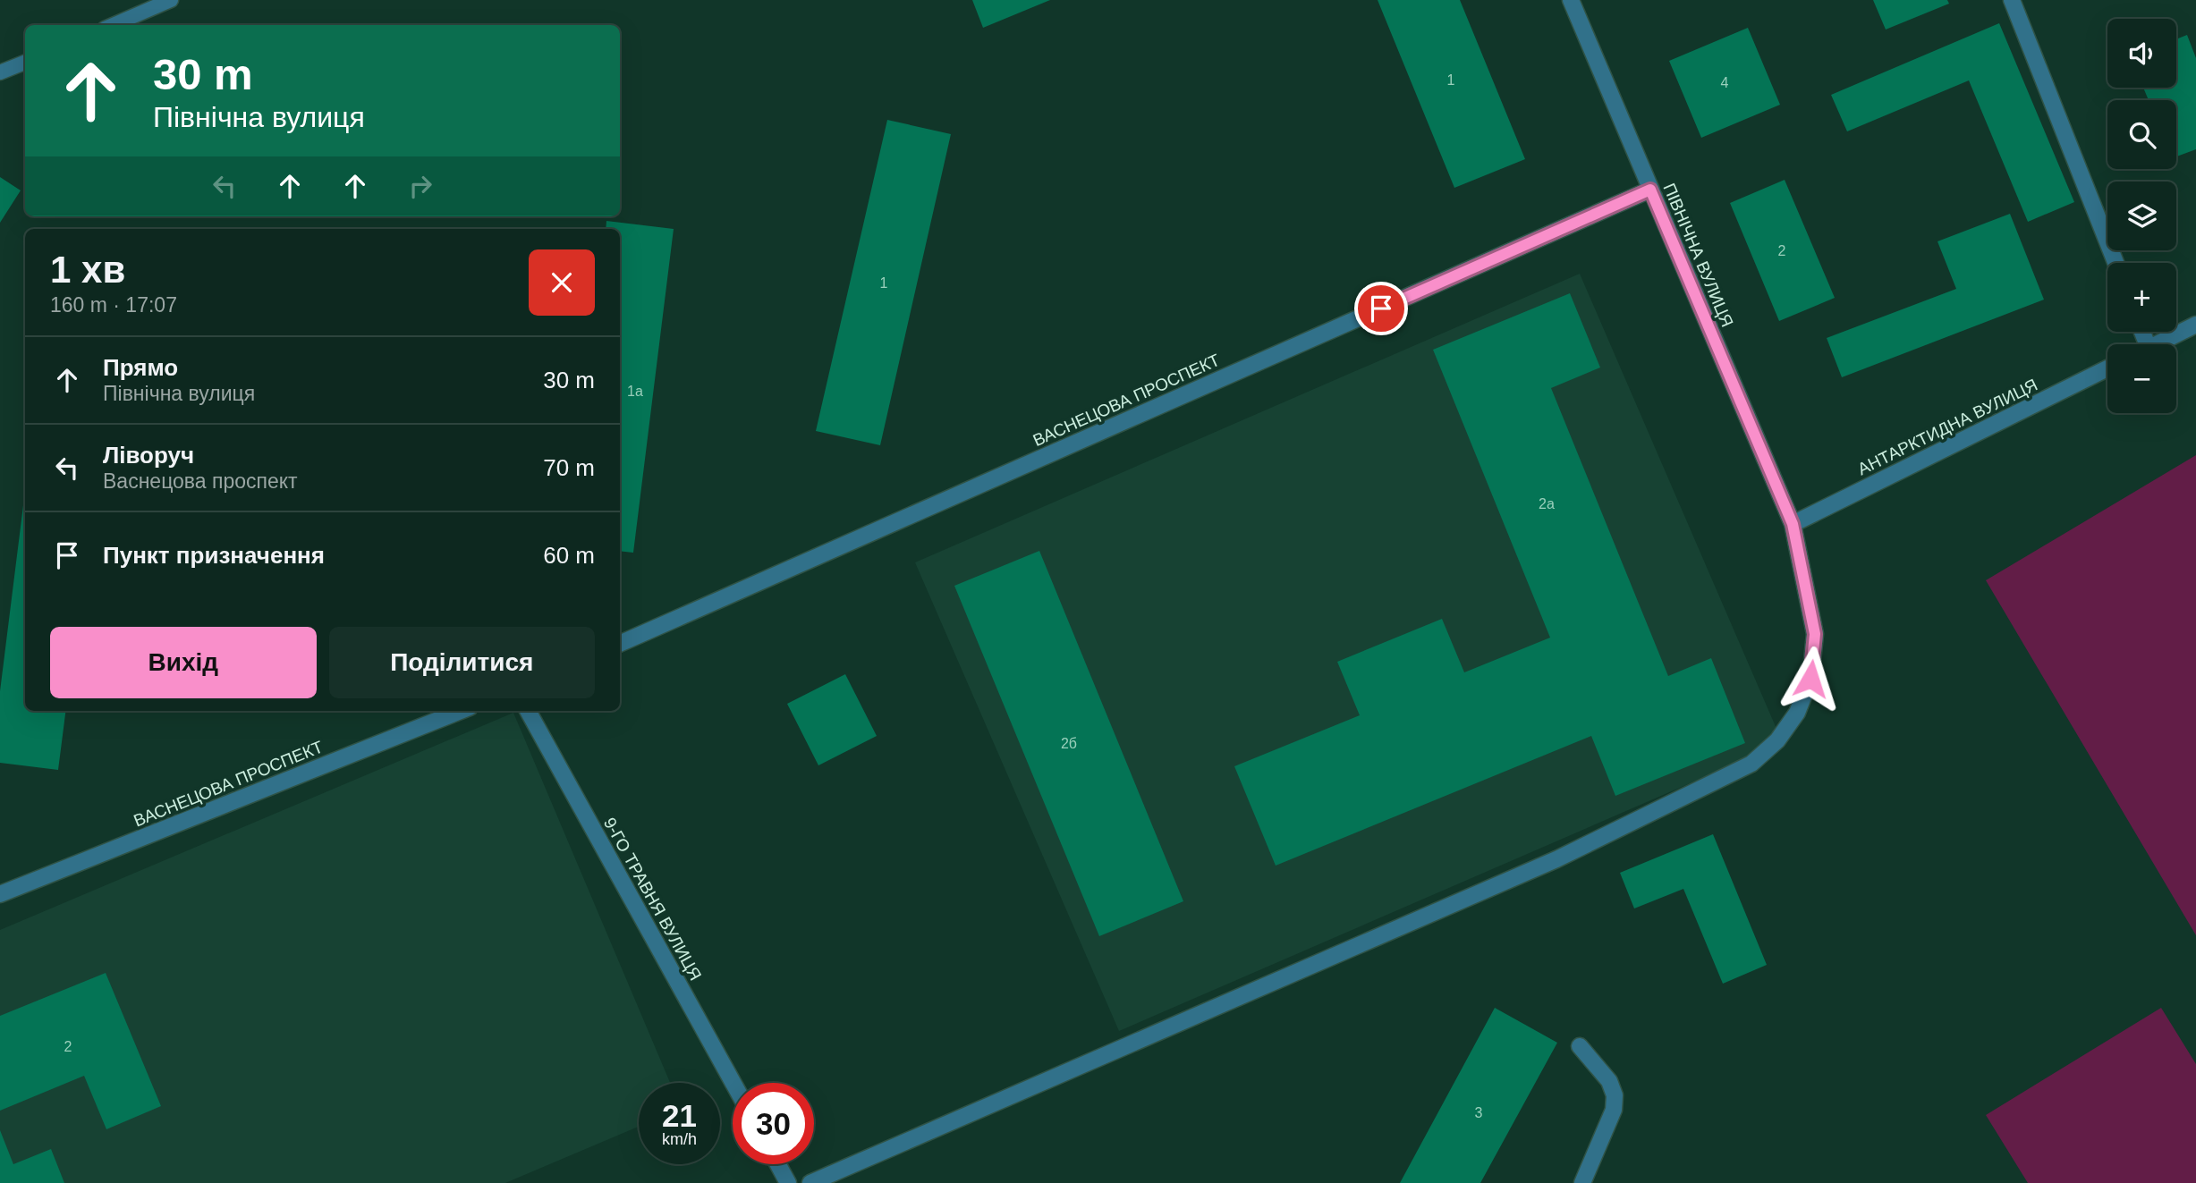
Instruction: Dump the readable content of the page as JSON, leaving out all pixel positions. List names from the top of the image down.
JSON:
{
  "streets": {
    "street": [
      "ПІВНІЧНА ВУЛИЦЯ",
      "ВАСНЕЦОВА ПРОСПЕКТ",
      "АНТАРКТИДНА ВУЛИЦЯ",
      "9-ГО ТРАВНЯ ВУЛИЦЯ"
    ]
  },
  "crossings": [
    ["ПІВНІЧНА ВУЛИЦЯ", "ВАСНЕЦОВА ПРОСПЕКТ"],
    ["ПІВНІЧНА ВУЛИЦЯ", "АНТАРКТИДНА ВУЛИЦЯ"]
  ],
  "house_numbers": [
    "1",
    "4",
    "2",
    "1",
    "1а",
    "2а",
    "2б",
    "2",
    "3"
  ],
  "page": {
    "map_buttons": ["+", "−"],
    "turn": ["30 m", "Північна вулиця"],
    "heading": ["1 хв", "160 m · 17:07"],
    "list": [
      {
        "name": "Прямо",
        "note": "Північна вулиця",
        "value": "30 m"
      },
      {
        "name": "Ліворуч",
        "note": "Васнецова проспект",
        "value": "70 m"
      },
      {
        "name": "Пункт призначення",
        "value": "60 m"
      }
    ],
    "buttons": ["Вихід", "Поділитися"],
    "speed": "21 km/h",
    "limit": "30"
  }
}
